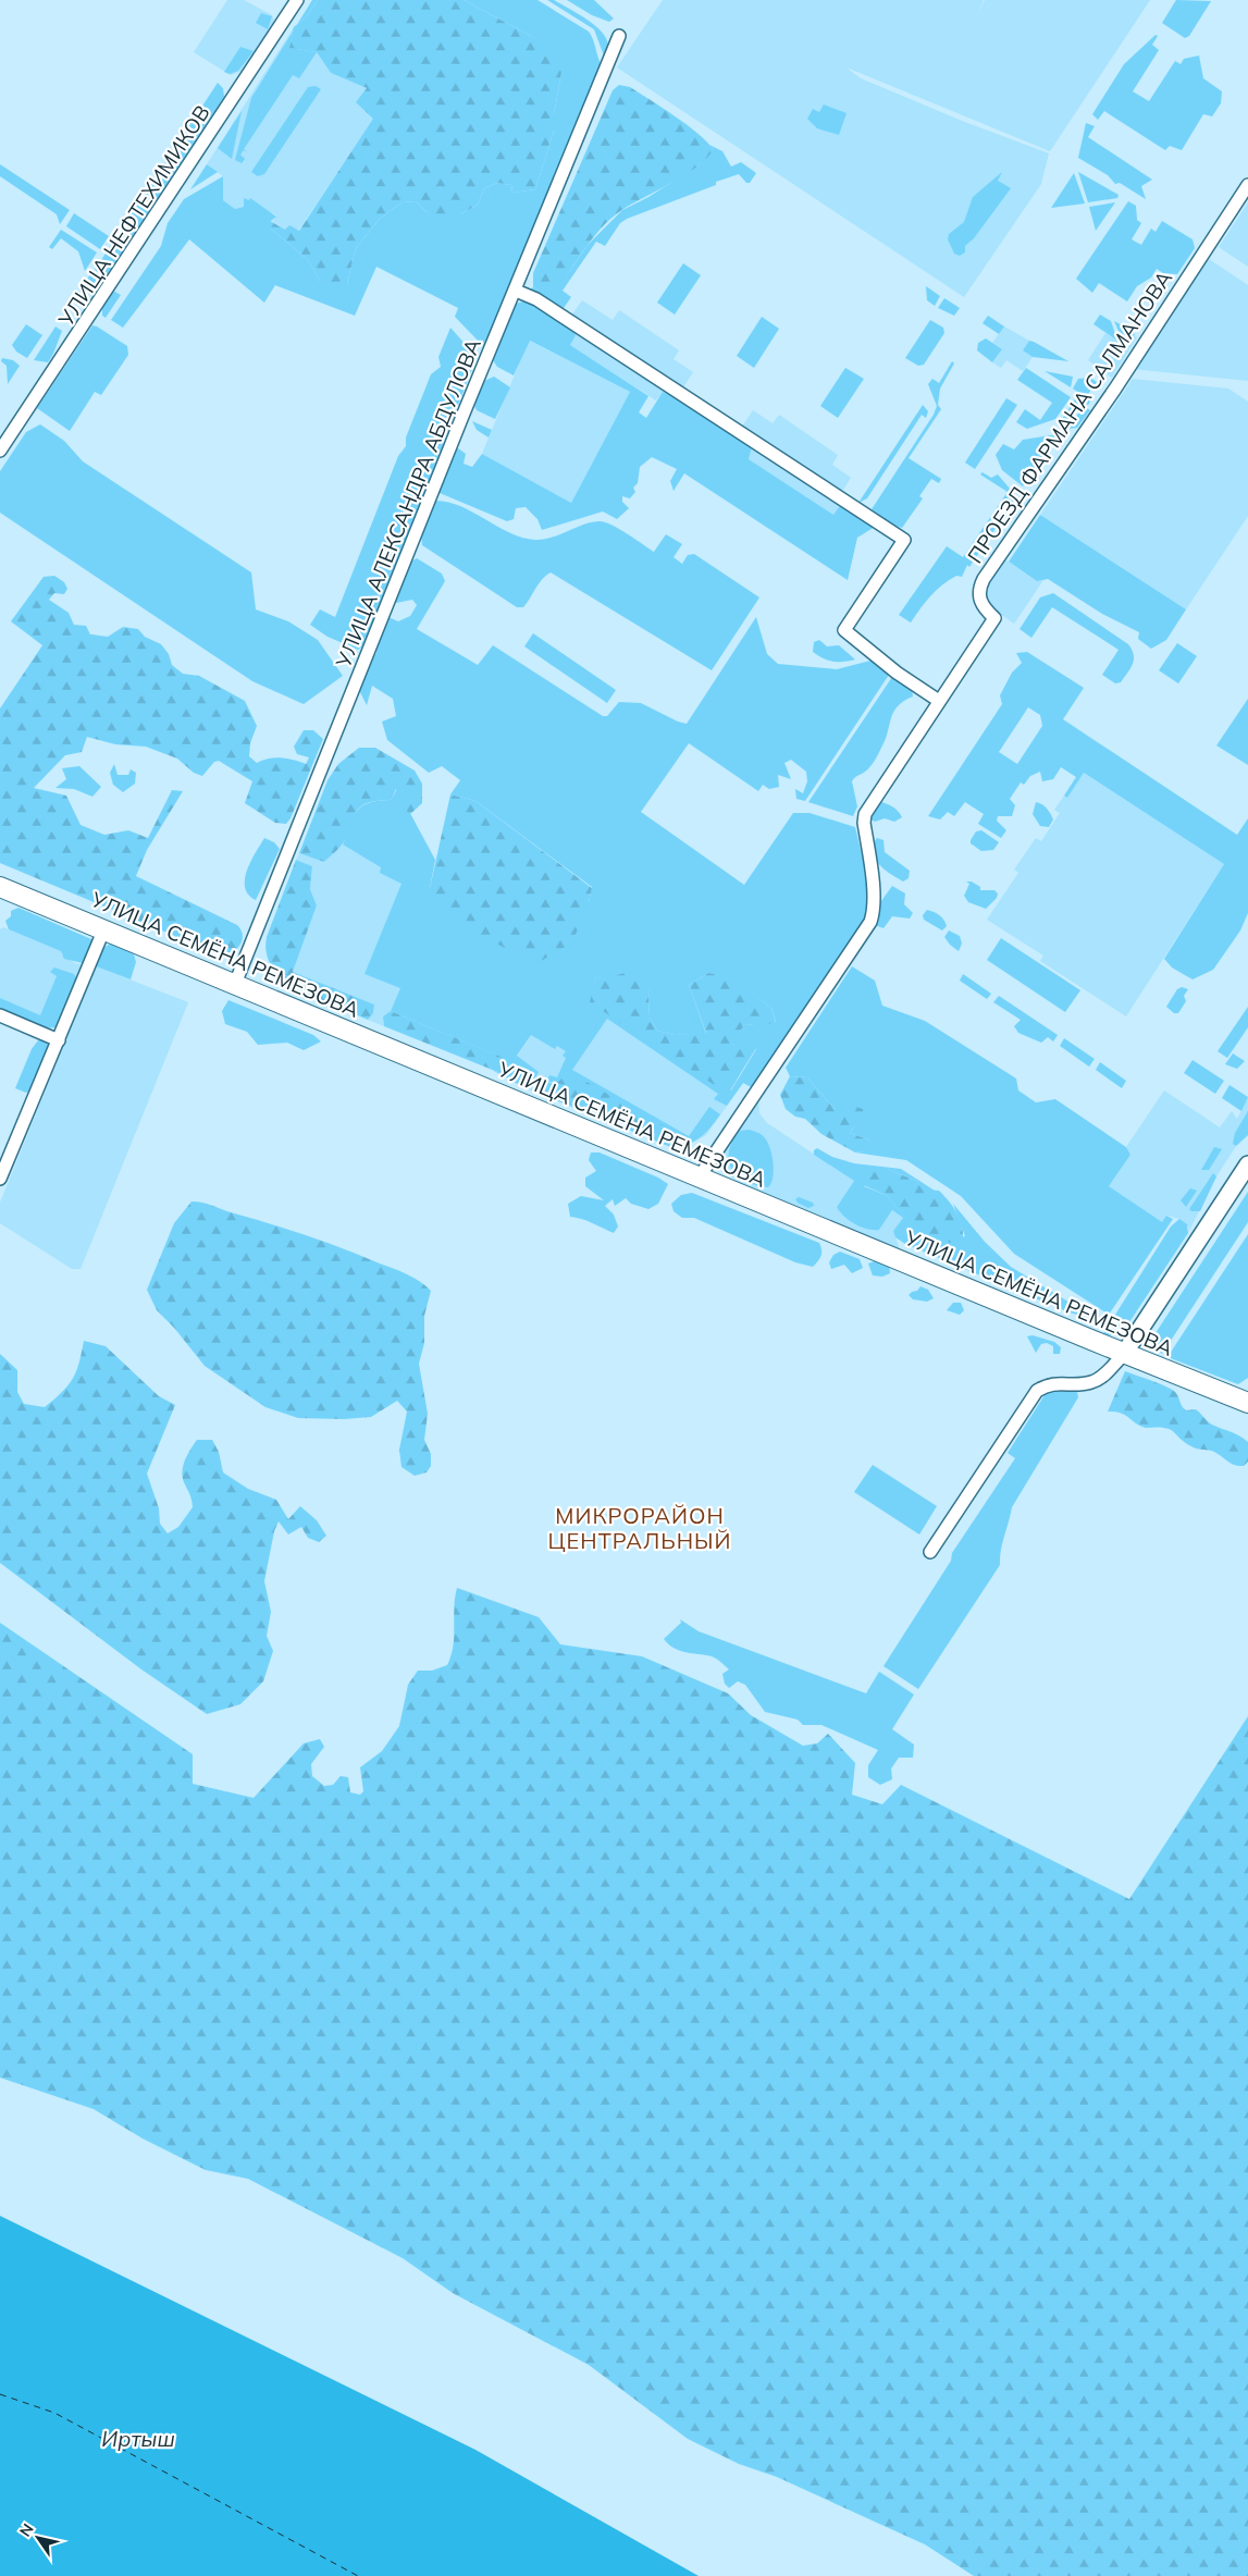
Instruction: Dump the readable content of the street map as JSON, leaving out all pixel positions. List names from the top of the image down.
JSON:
{
  "streets": {
    "main road": ["УЛИЦА СЕМЁНА РЕМЕЗОВА"],
    "street": ["УЛИЦА НЕФТЕХИМИКОВ", "ПРОЕЗД ФАРМАНА САЛМАНОВА", "УЛИЦА АЛЕКСАНДРА АБДУЛОВА"]
  },
  "crossings": [
    ["ПРОЕЗД ФАРМАНА САЛМАНОВА", "УЛИЦА СЕМЁНА РЕМЕЗОВА"],
    ["УЛИЦА АЛЕКСАНДРА АБДУЛОВА", "УЛИЦА СЕМЁНА РЕМЕЗОВА"]
  ],
  "districts": ["МИКРОРАЙОН ЦЕНТРАЛЬНЫЙ"],
  "water": ["Иртыш"],
  "north": "top left"
}
